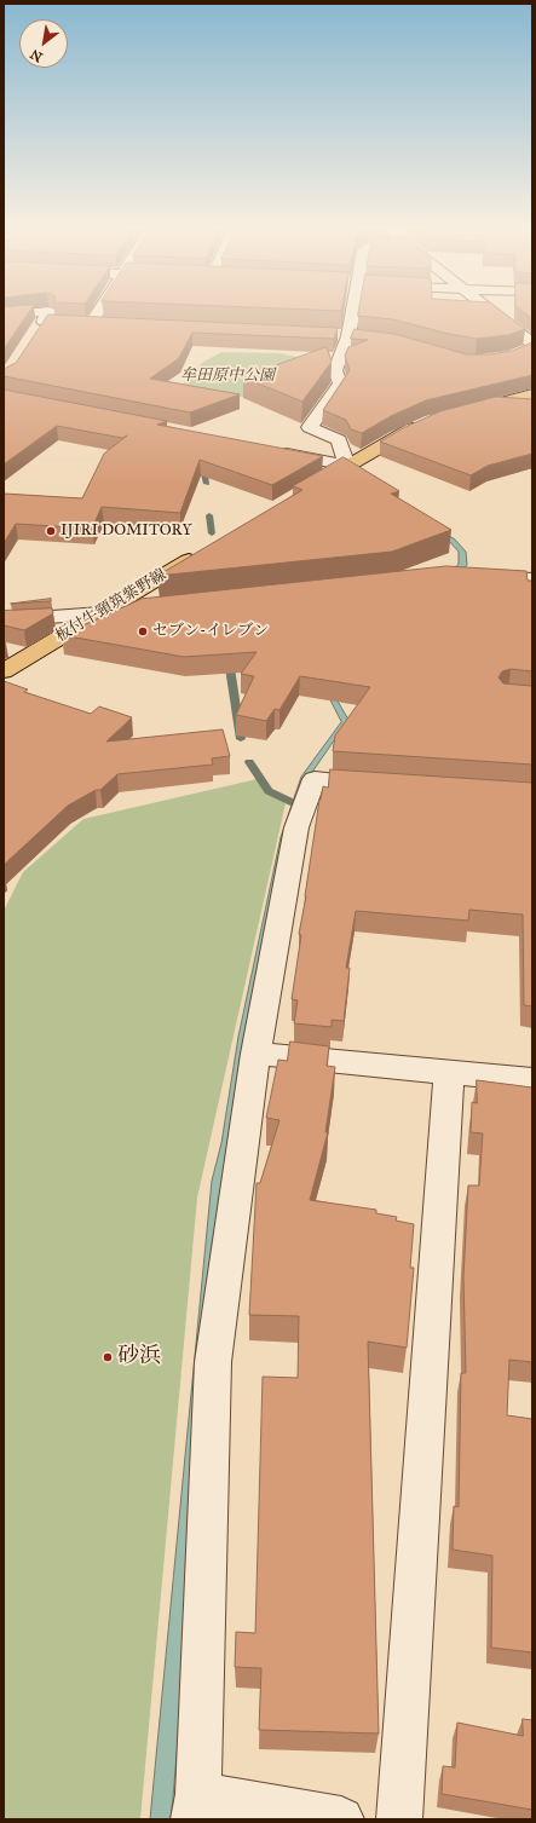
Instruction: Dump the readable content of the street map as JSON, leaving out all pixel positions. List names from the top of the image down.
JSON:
{
  "streets": {
    "main road": ["板付牛頸筑紫野線"]
  },
  "parks": ["牟田原中公園"],
  "places": ["IJIRI DOMITORY", "セブン-イレブン", "砂浜"],
  "north": "bottom left"
}
